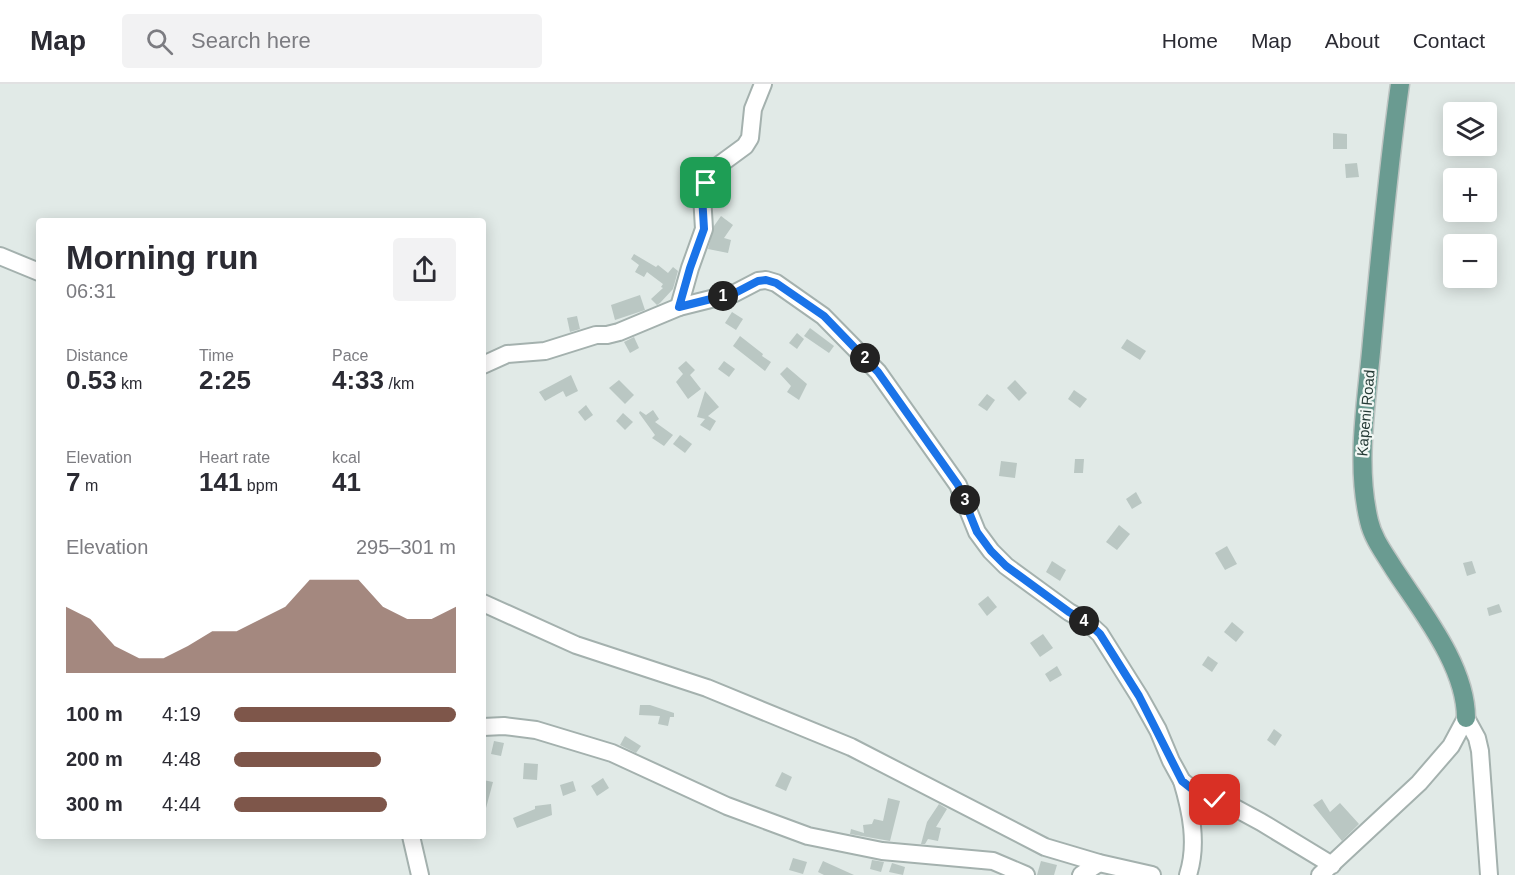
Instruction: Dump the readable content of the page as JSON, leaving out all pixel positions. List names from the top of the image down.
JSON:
{
  "streets": {
    "main road": ["Kapeni Road"]
  },
  "page": {
    "header": "Map",
    "search": "Search here",
    "nav": [
      "Home",
      "Map",
      "About",
      "Contact"
    ],
    "map_buttons": ["+", "−"],
    "heading": ["Morning run", "06:31"],
    "pins": [
      "1",
      "2",
      "3",
      "4"
    ],
    "stats": [
      ["Distance", "0.53 km"],
      ["Time", "2:25"],
      ["Pace", "4:33 /km"],
      ["Elevation", "7 m"],
      ["Heart rate", "141 bpm"],
      ["kcal", "41"]
    ],
    "chart": ["Elevation", "295–301 m"],
    "list": [
      {
        "name": "100 m",
        "note": "4:19"
      },
      {
        "name": "200 m",
        "note": "4:48"
      },
      {
        "name": "300 m",
        "note": "4:44"
      }
    ]
  }
}
